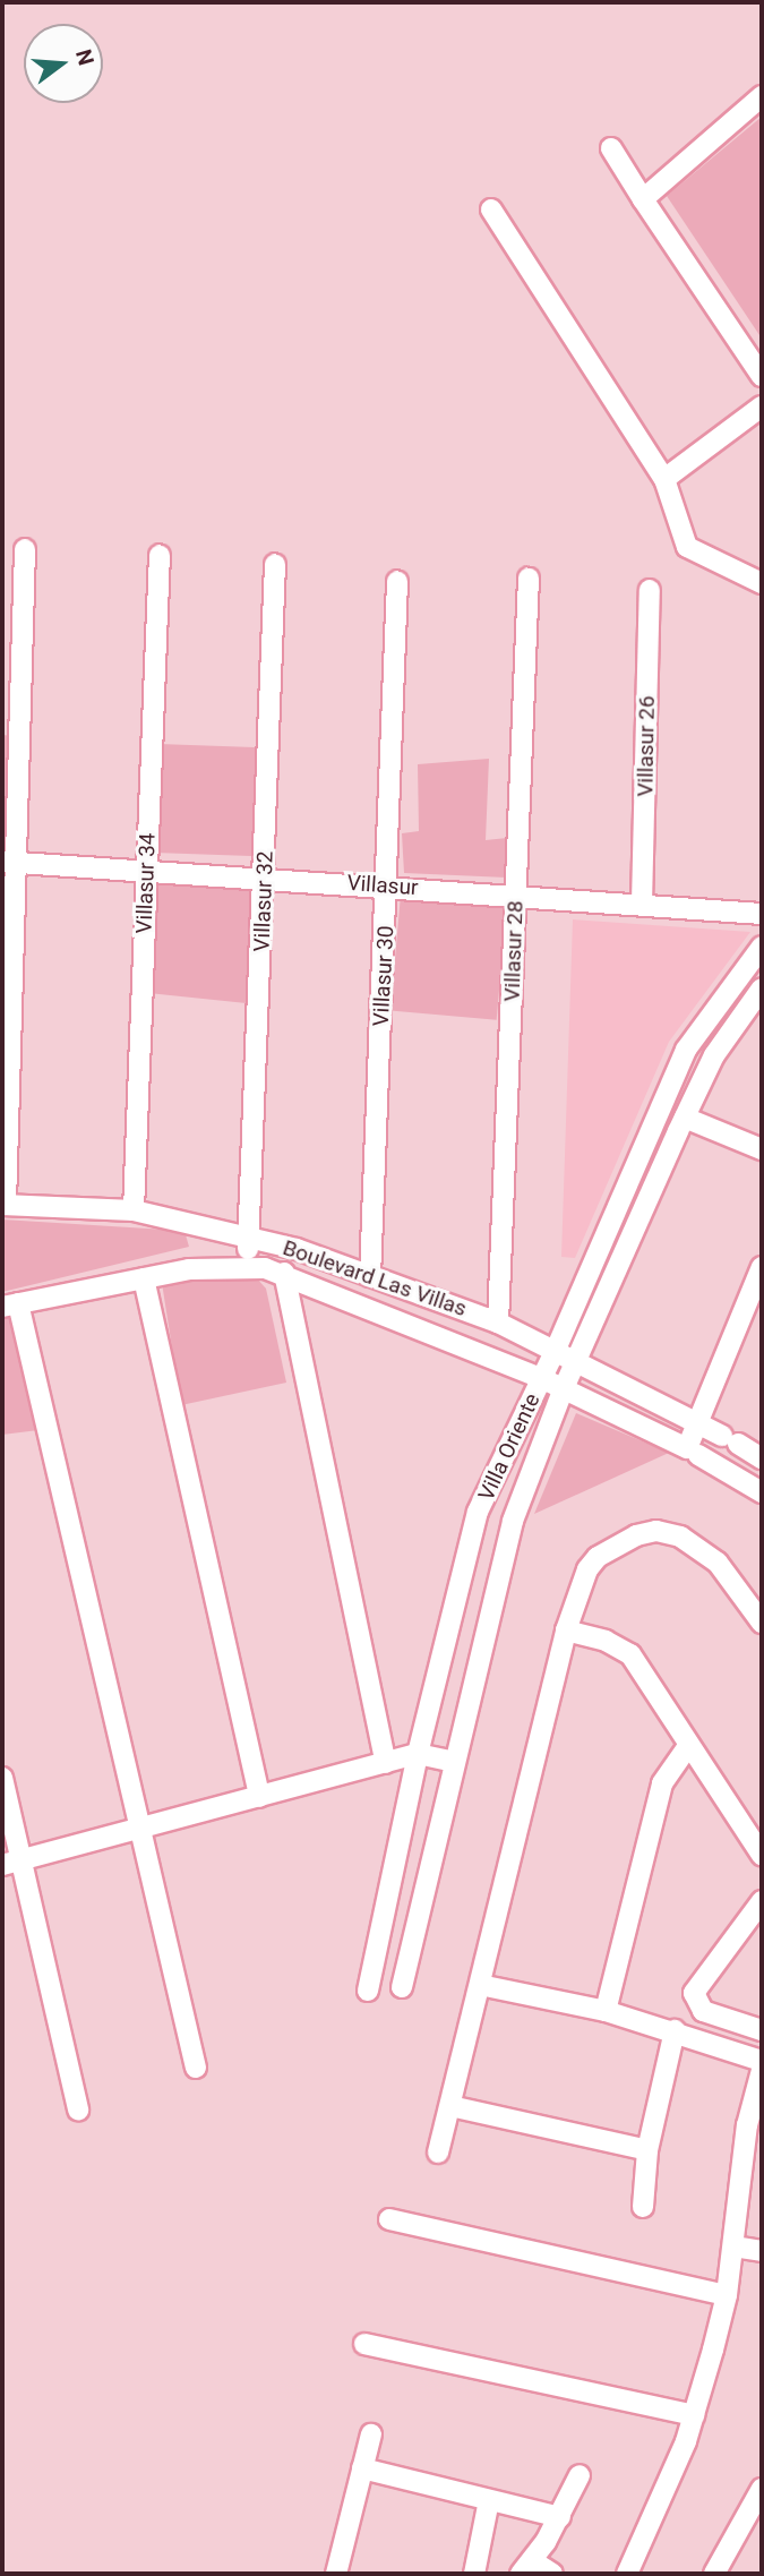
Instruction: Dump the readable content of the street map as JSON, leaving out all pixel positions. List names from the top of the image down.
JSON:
{
  "streets": {
    "street": [
      "Villasur 26",
      "Villasur 34",
      "Villasur",
      "Villasur 32",
      "Villasur 28",
      "Villasur 30",
      "Boulevard Las Villas",
      "Villa Oriente"
    ]
  },
  "crossings": [
    ["Villasur 26", "Villasur"],
    ["Villasur 34", "Villasur"],
    ["Villasur 34", "Boulevard Las Villas"],
    ["Villasur", "Villasur 32"],
    ["Villasur", "Villasur 28"],
    ["Villasur", "Villasur 30"],
    ["Villasur 32", "Boulevard Las Villas"],
    ["Villasur 28", "Boulevard Las Villas"],
    ["Villasur 30", "Boulevard Las Villas"],
    ["Boulevard Las Villas", "Villa Oriente"]
  ],
  "north": "right"
}
